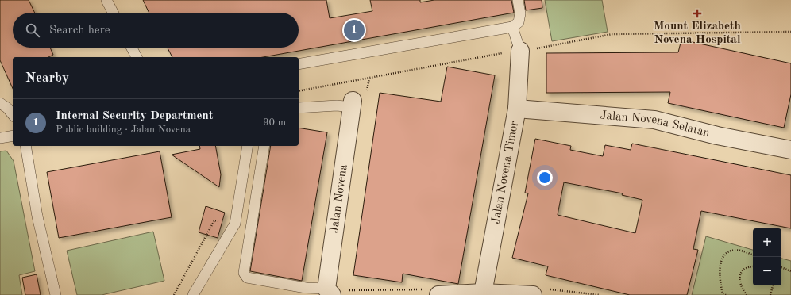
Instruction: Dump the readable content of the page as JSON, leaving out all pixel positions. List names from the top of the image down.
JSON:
{
  "streets": {
    "street": ["Jalan Novena Selatan", "Jalan Novena Timor", "Jalan Novena"]
  },
  "crossings": [
    ["Jalan Novena Selatan", "Jalan Novena Timor"]
  ],
  "places": {
    "health": ["Mount Elizabeth Novena Hospital"]
  },
  "page": {
    "search": "Search here",
    "pins": "1",
    "heading": "Nearby",
    "list": [
      {
        "mark": "1",
        "name": "Internal Security Department",
        "note": "Public building · Jalan Novena",
        "value": "90 m"
      }
    ],
    "map_buttons": ["+", "−"]
  }
}
